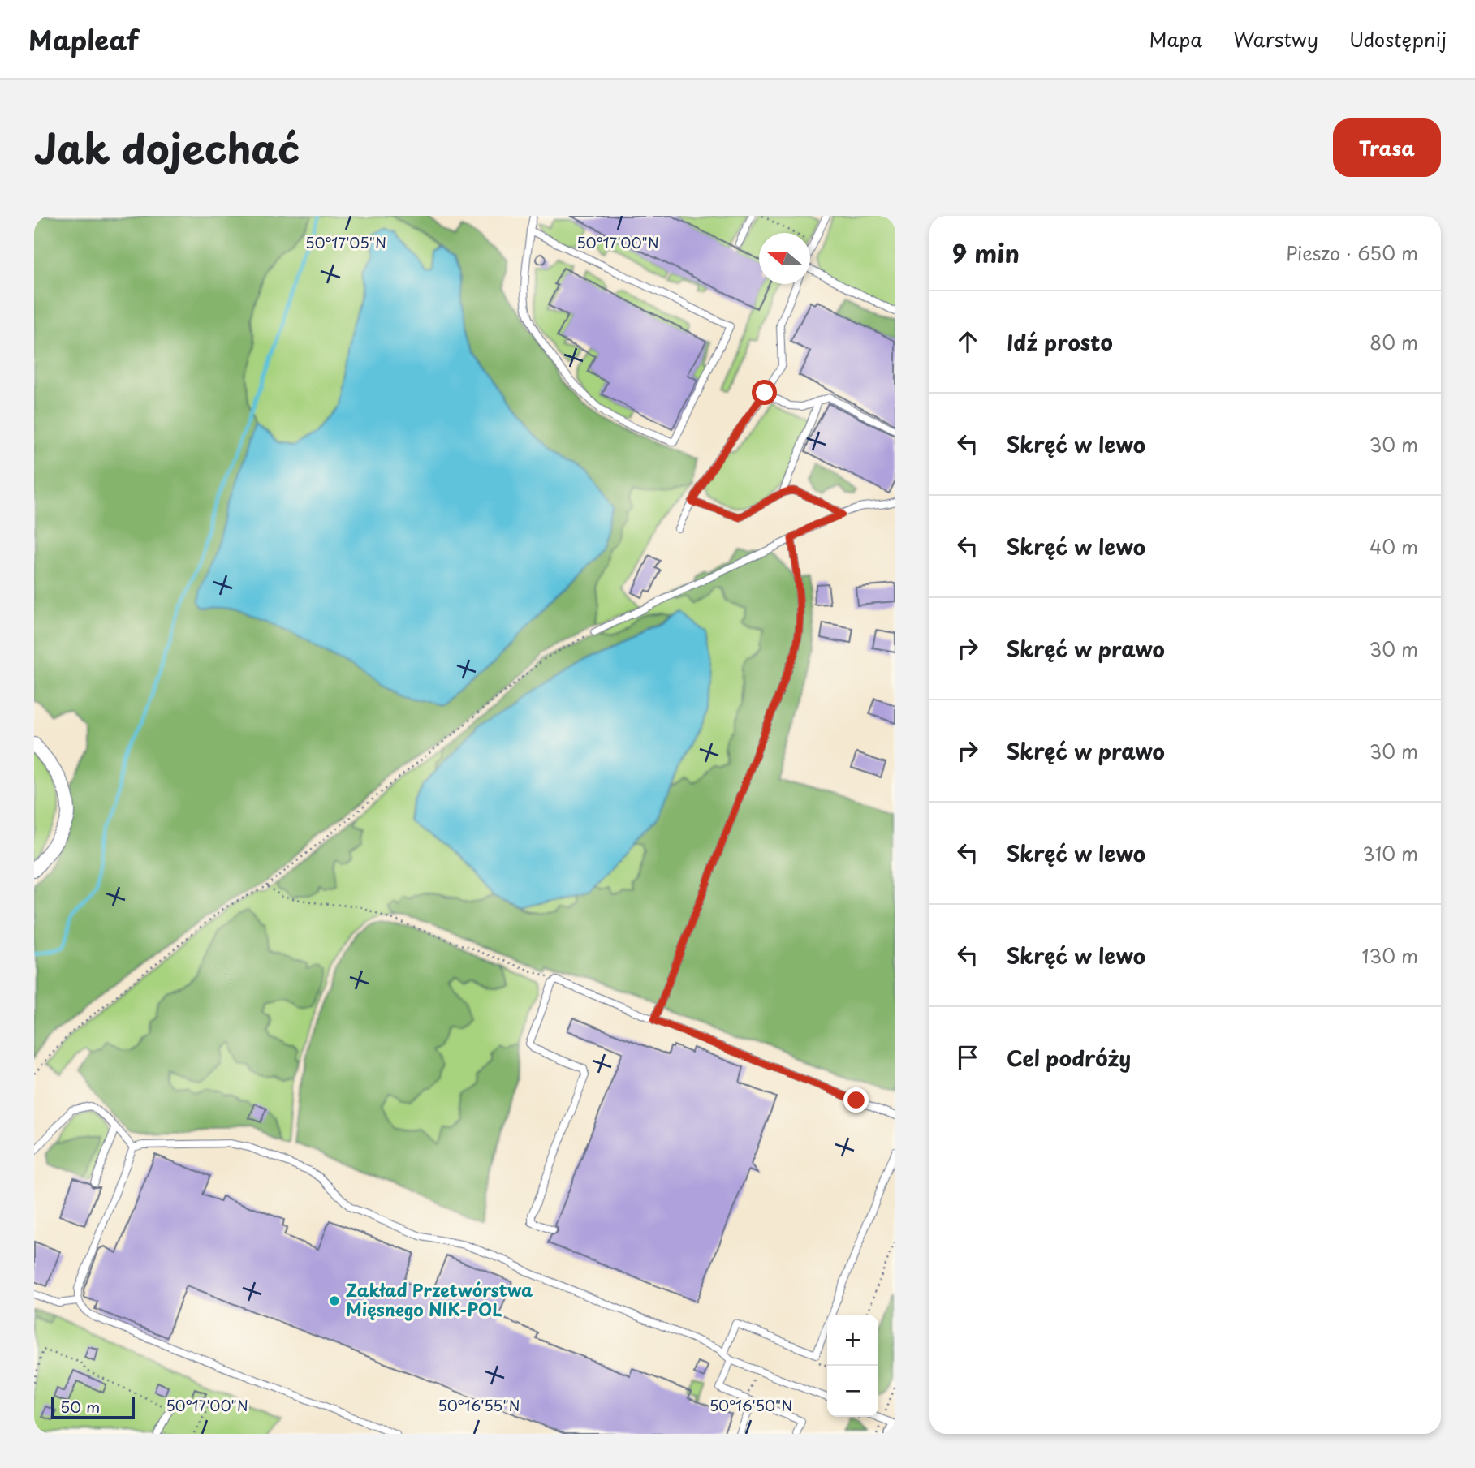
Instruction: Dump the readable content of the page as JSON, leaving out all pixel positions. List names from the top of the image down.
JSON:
{
  "places": ["Zakład Przetwórstwa Mięsnego NIK-POL"],
  "scale_bar": "50 m",
  "north": "left",
  "page": {
    "header": "Mapleaf",
    "nav": ["Mapa", "Warstwy", "Udostępnij"],
    "title": "Jak dojechać",
    "buttons": "Trasa",
    "heading": ["9 min", "Pieszo · 650 m"],
    "list": [
      ["Idź prosto", "80 m"],
      ["Skręć w lewo", "30 m"],
      ["Skręć w lewo", "40 m"],
      ["Skręć w prawo", "30 m"],
      ["Skręć w prawo", "30 m"],
      ["Skręć w lewo", "310 m"],
      ["Skręć w lewo", "130 m"],
      "Cel podróży"
    ],
    "map_buttons": ["+", "−"],
    "scale": "50 m"
  },
  "coordinates": [
    "50°17'05\"N",
    "50°17'00\"N",
    "50°16'55\"N",
    "50°16'50\"N"
  ]
}
